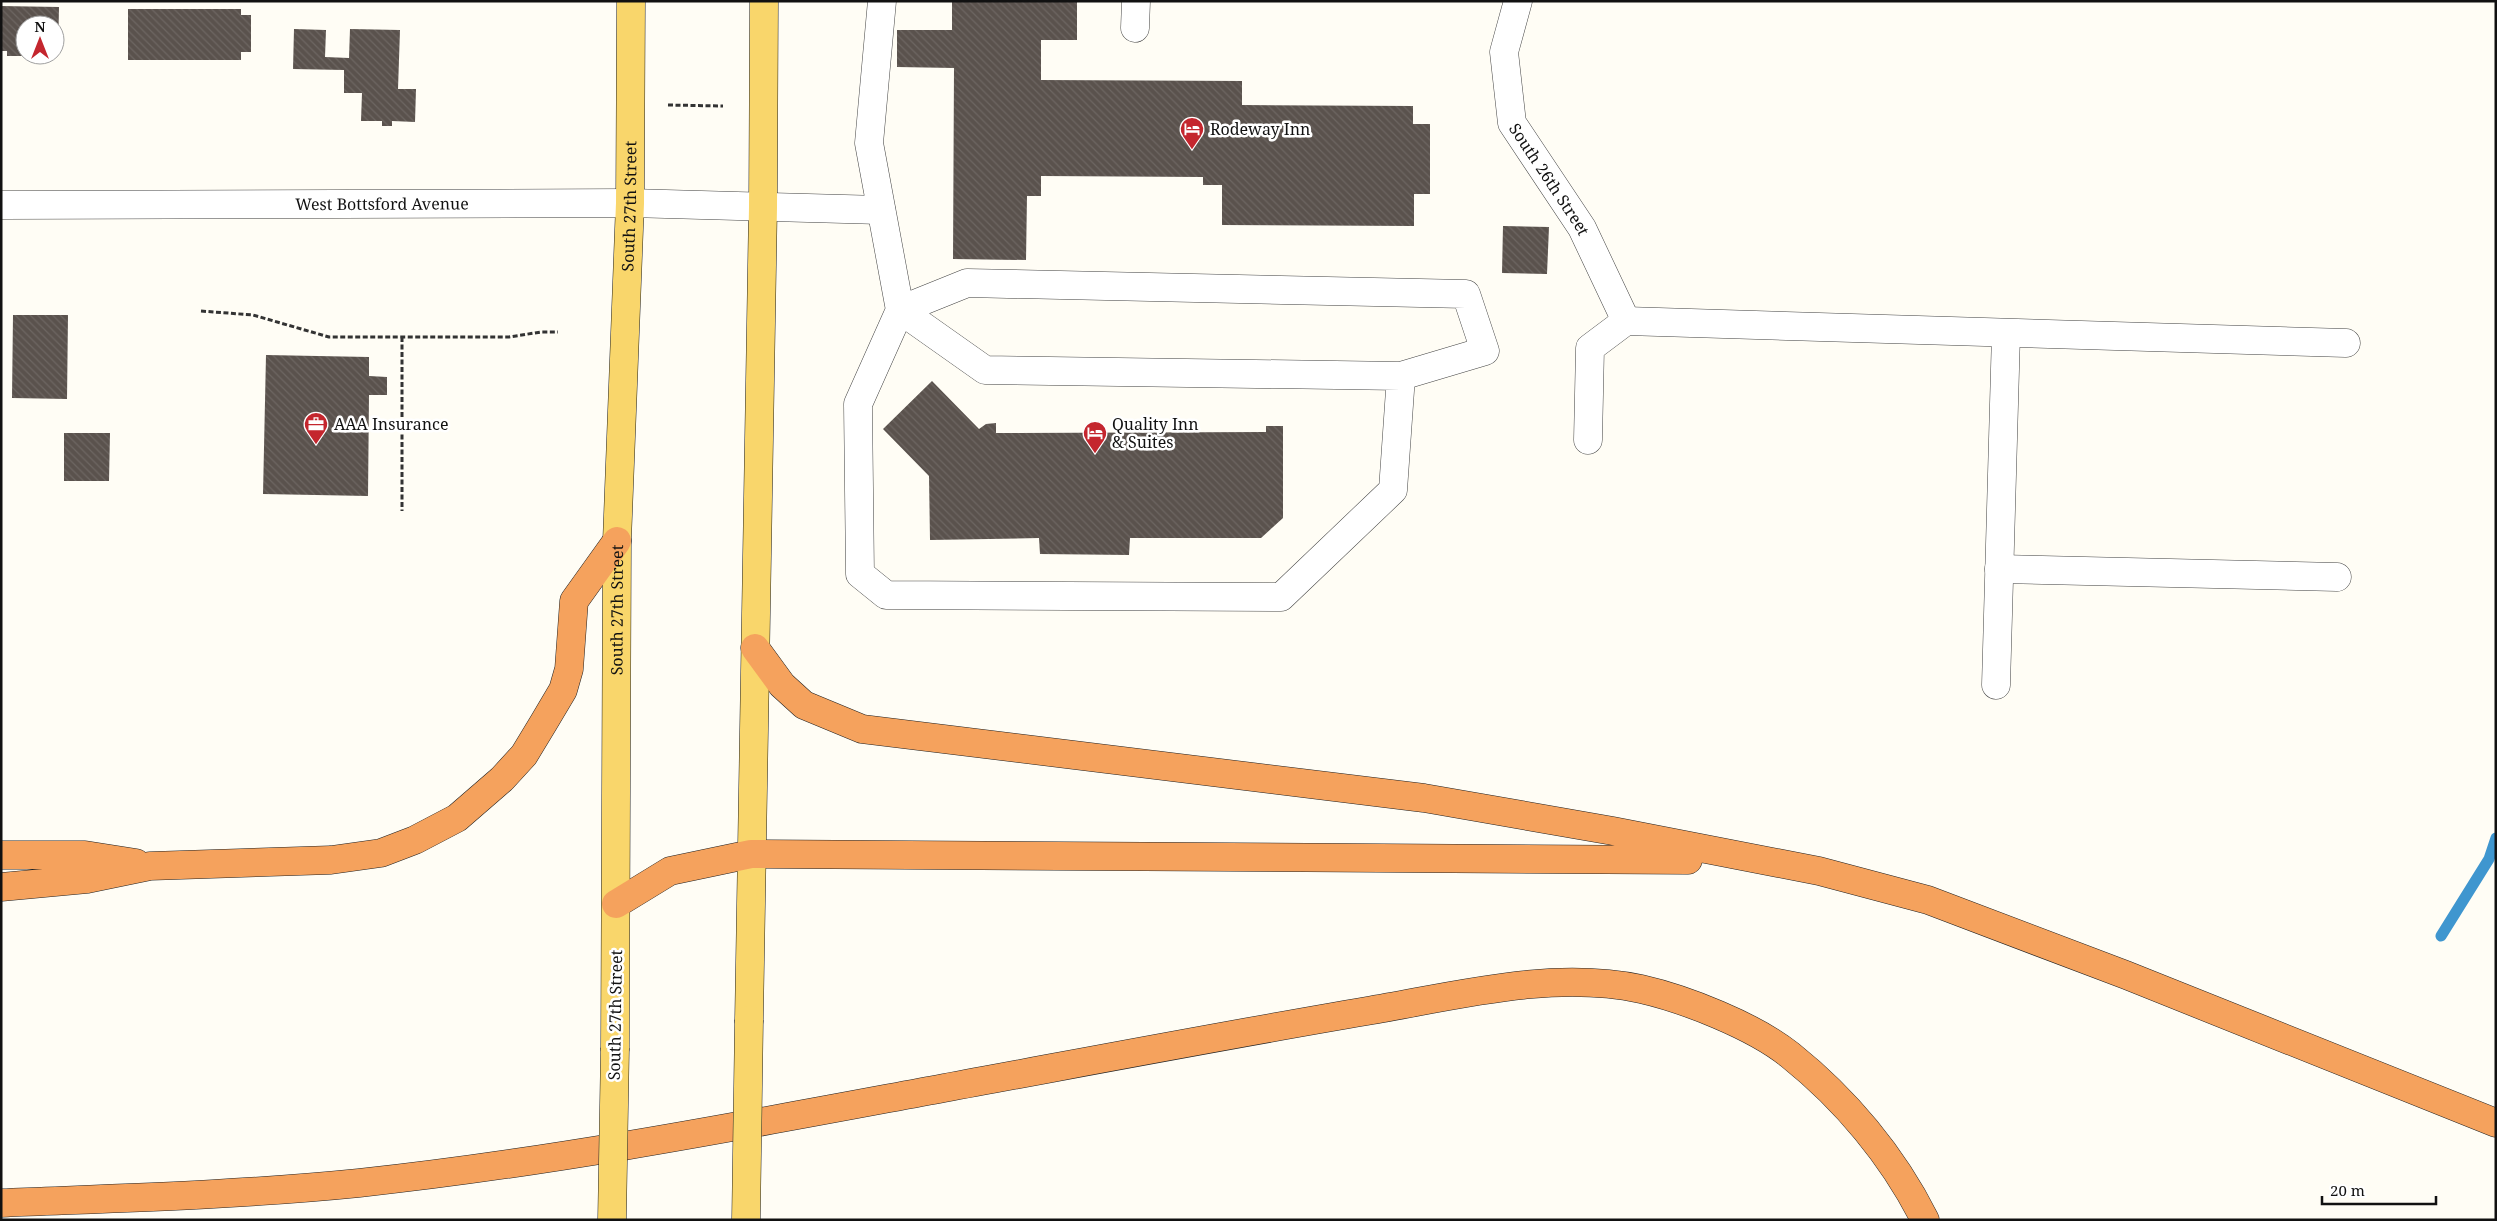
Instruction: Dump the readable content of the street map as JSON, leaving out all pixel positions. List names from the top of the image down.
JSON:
{
  "streets": {
    "main road": ["South 27th Street"],
    "street": ["South 26th Street", "West Bottsford Avenue"]
  },
  "crossings": [
    ["West Bottsford Avenue", "South 27th Street"]
  ],
  "places": {
    "hotel": ["Rodeway Inn", "Quality Inn & Suites"],
    "office": ["AAA Insurance"]
  },
  "scale_bar": "20 m",
  "north": "top"
}
